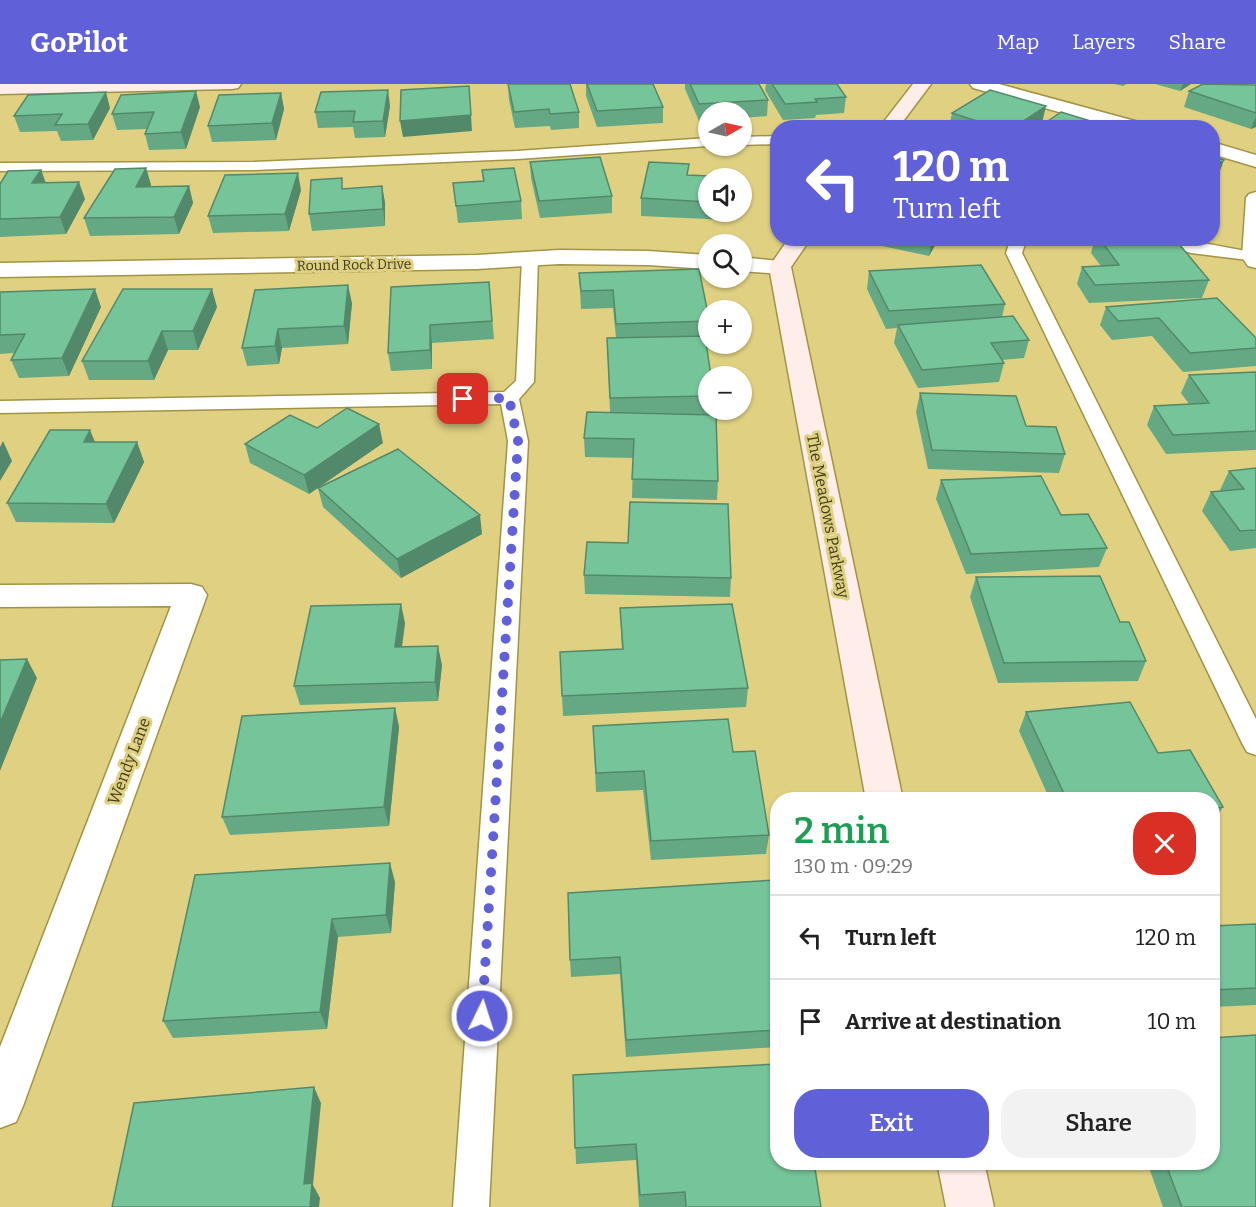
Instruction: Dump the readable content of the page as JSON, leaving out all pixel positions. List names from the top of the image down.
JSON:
{
  "streets": {
    "street": ["Round Rock Drive", "The Meadows Parkway", "Wendy Lane"]
  },
  "north": "right",
  "page": {
    "header": "GoPilot",
    "nav": ["Map", "Layers", "Share"],
    "map_buttons": ["+", "−"],
    "turn": ["120 m", "Turn left"],
    "heading": ["2 min", "130 m · 09:29"],
    "list": [
      {
        "name": "Turn left",
        "value": "120 m"
      },
      {
        "name": "Arrive at destination",
        "value": "10 m"
      }
    ],
    "buttons": ["Exit", "Share"]
  }
}
